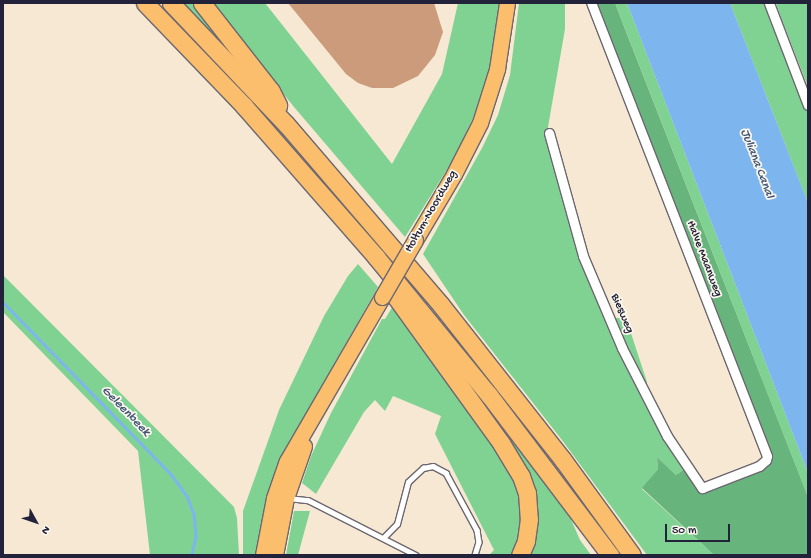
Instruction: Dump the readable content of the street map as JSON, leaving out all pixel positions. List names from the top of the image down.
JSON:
{
  "streets": {
    "main road": ["Holtum-Noordweg"],
    "street": ["Halve Maanweg", "Biesweg"]
  },
  "crossings": [
    ["Halve Maanweg", "Biesweg"]
  ],
  "water": ["Juliana Canal", "Geleenbeek"],
  "scale_bar": "50 m",
  "north": "bottom right"
}
